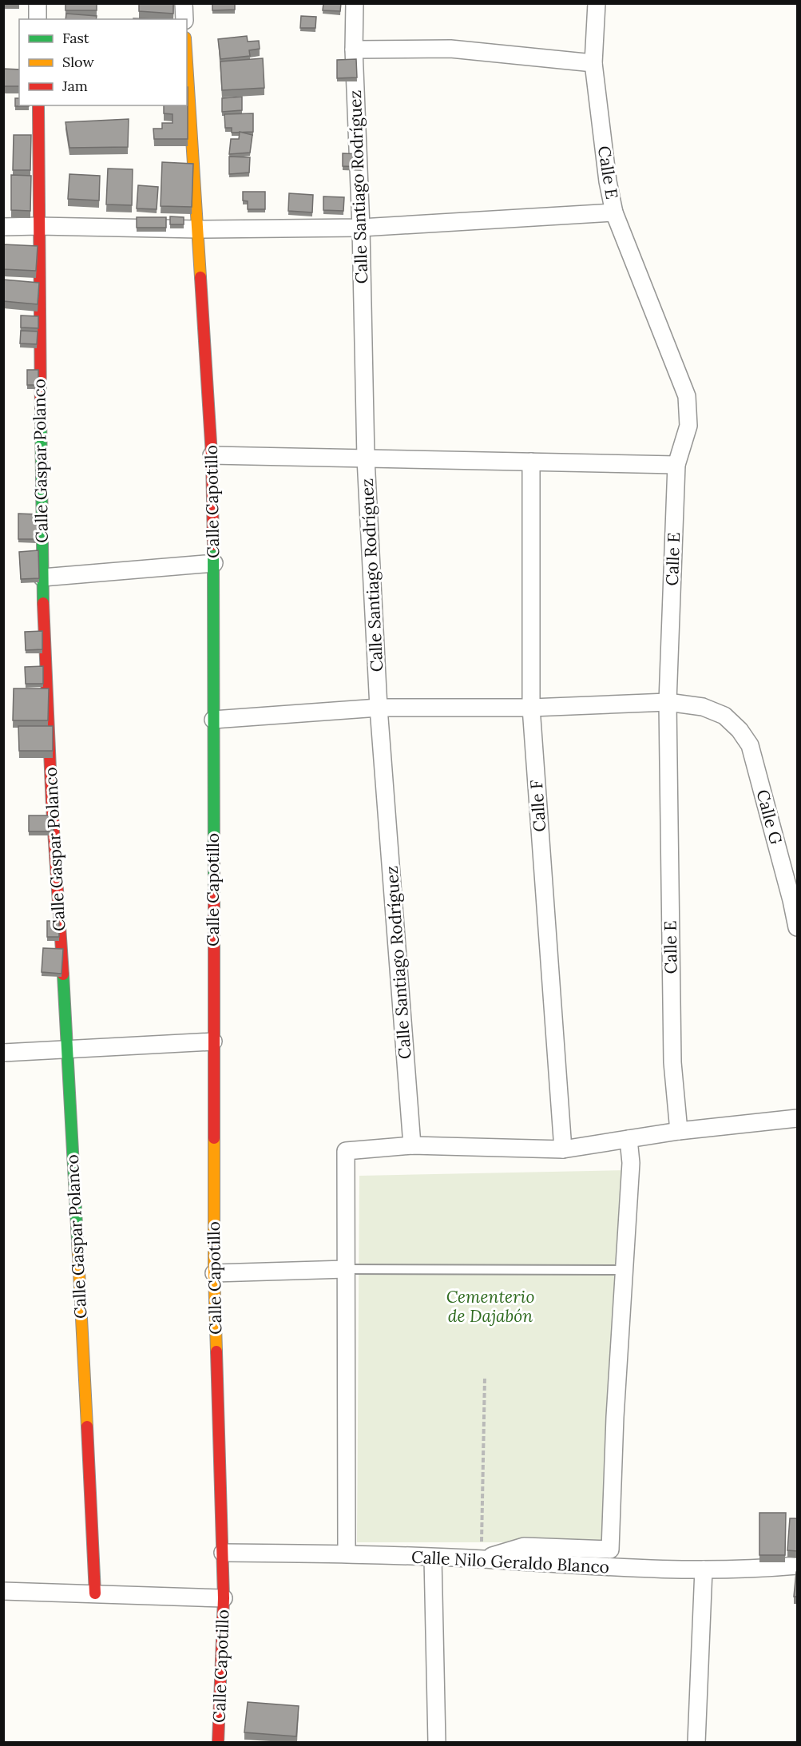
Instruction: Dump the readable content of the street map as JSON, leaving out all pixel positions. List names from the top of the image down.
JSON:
{
  "streets": {
    "street": [
      "Calle E",
      "Calle Santiago Rodríguez",
      "Calle Gaspar Polanco",
      "Calle Capotillo",
      "Calle F",
      "Calle G",
      "Calle Nilo Geraldo Blanco"
    ]
  },
  "crossings": [
    ["Calle E", "Calle G"],
    ["Calle Capotillo", "Calle Nilo Geraldo Blanco"]
  ],
  "parks": ["Cementerio de Dajabón"],
  "legend": ["Fast", "Slow", "Jam"]
}
